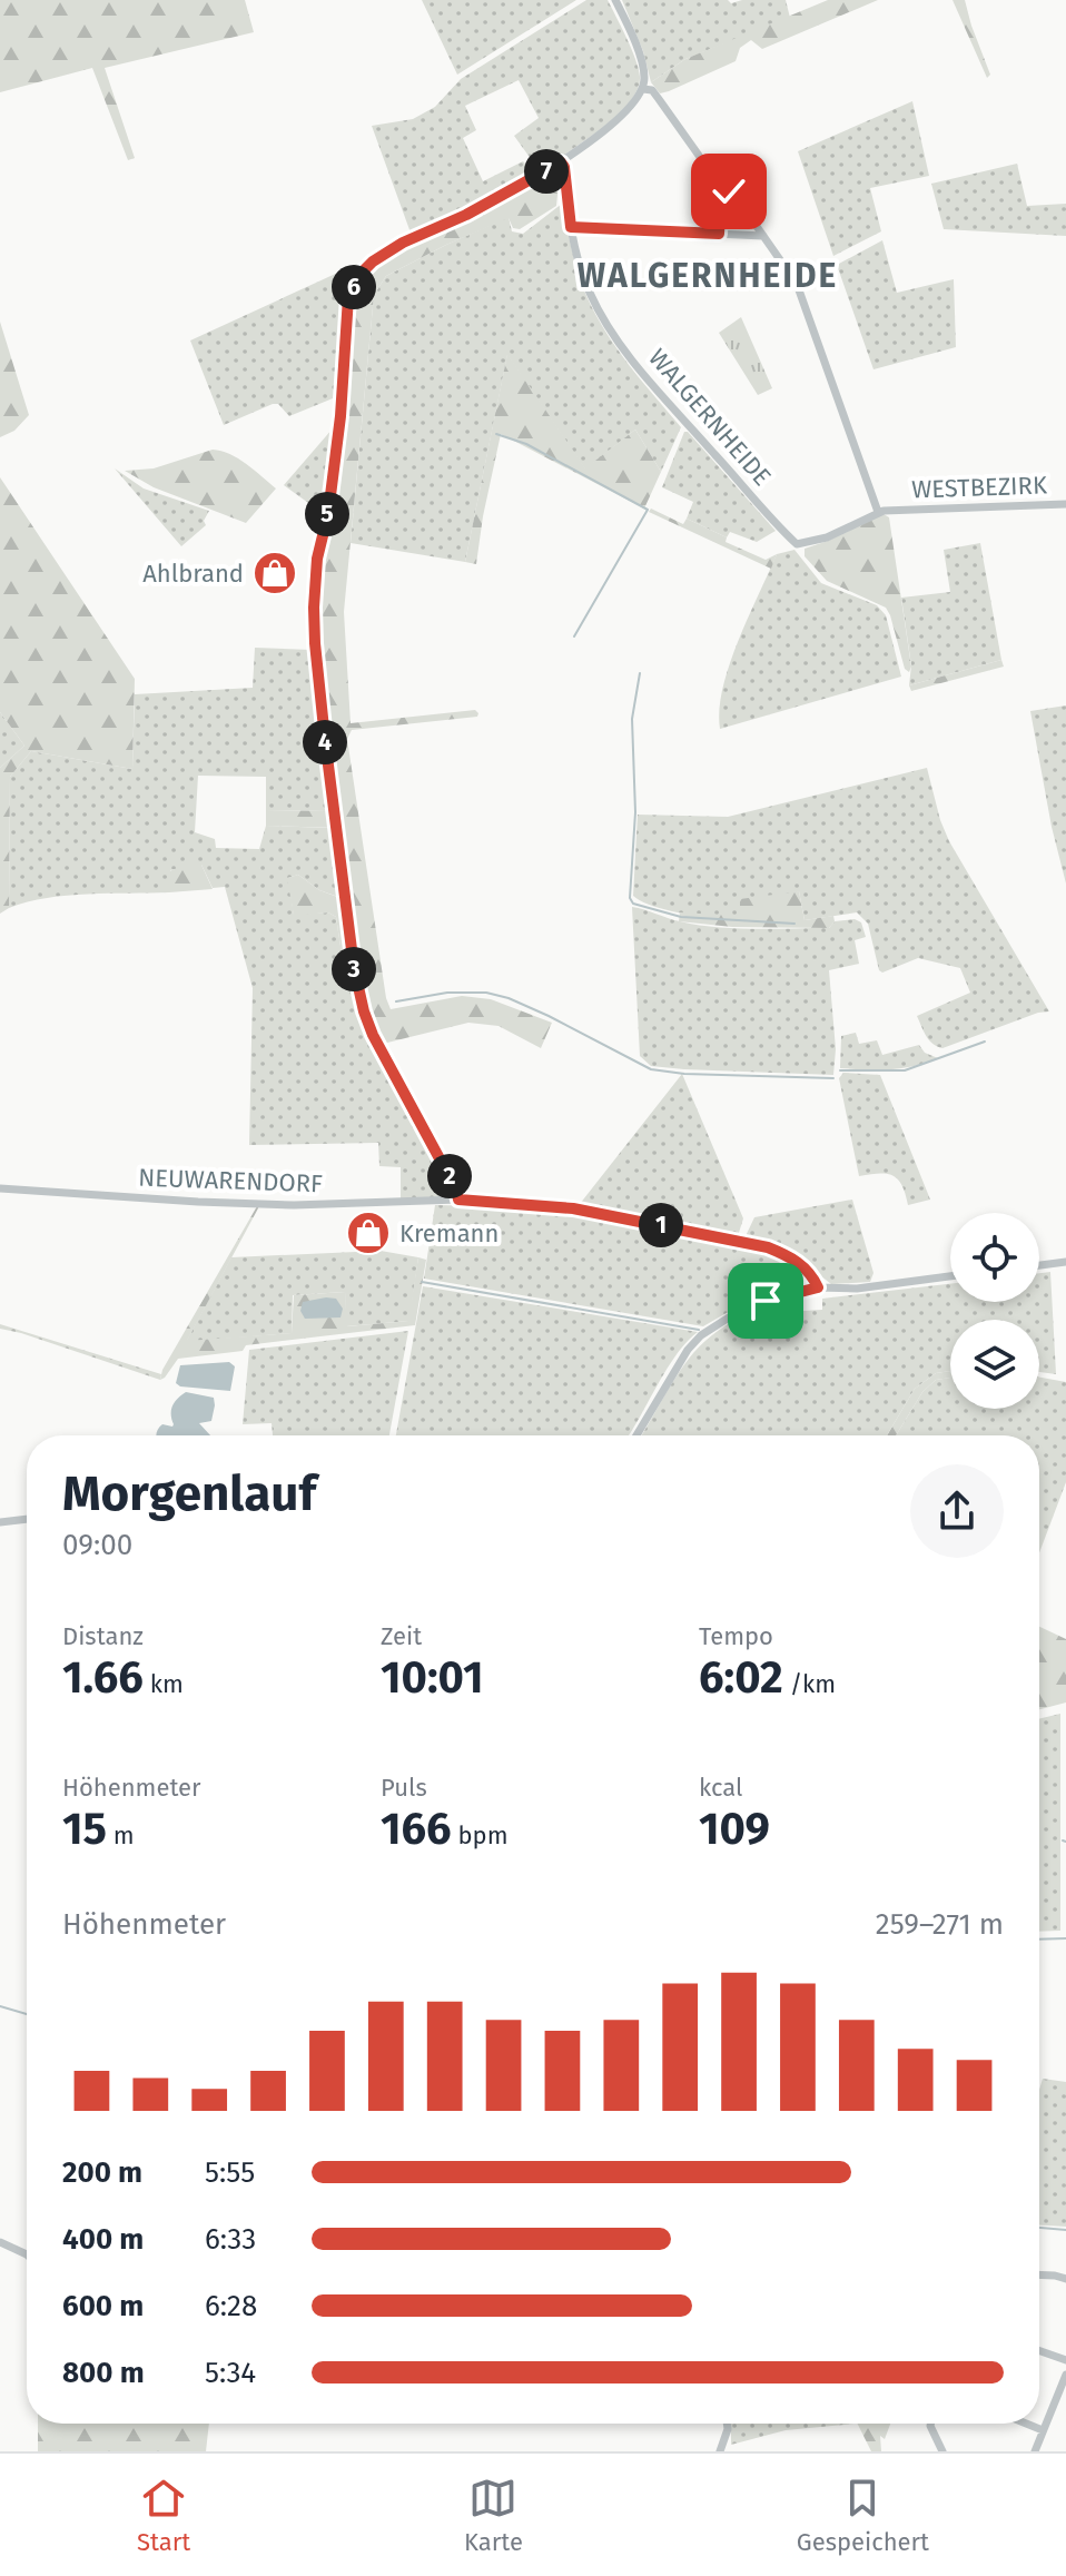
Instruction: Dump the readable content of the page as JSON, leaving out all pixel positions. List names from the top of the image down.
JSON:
{
  "streets": {
    "street": ["WALGERNHEIDE", "WESTBEZIRK", "NEUWARENDORF"]
  },
  "crossings": [
    ["WALGERNHEIDE", "WESTBEZIRK"]
  ],
  "districts": ["WALGERNHEIDE"],
  "places": {
    "shop": ["Ahlbrand", "Kremann"]
  },
  "page": {
    "pins": [
      "7",
      "6",
      "5",
      "4",
      "3",
      "2",
      "1"
    ],
    "heading": ["Morgenlauf", "09:00"],
    "stats": [
      ["Distanz", "1.66 km"],
      ["Zeit", "10:01"],
      ["Tempo", "6:02 /km"],
      ["Höhenmeter", "15 m"],
      ["Puls", "166 bpm"],
      ["kcal", "109"]
    ],
    "chart": ["Höhenmeter", "259–271 m"],
    "list": [
      {
        "name": "200 m",
        "note": "5:55"
      },
      {
        "name": "400 m",
        "note": "6:33"
      },
      {
        "name": "600 m",
        "note": "6:28"
      },
      {
        "name": "800 m",
        "note": "5:34"
      }
    ],
    "tabs": ["Start", "Karte", "Gespeichert"]
  }
}
